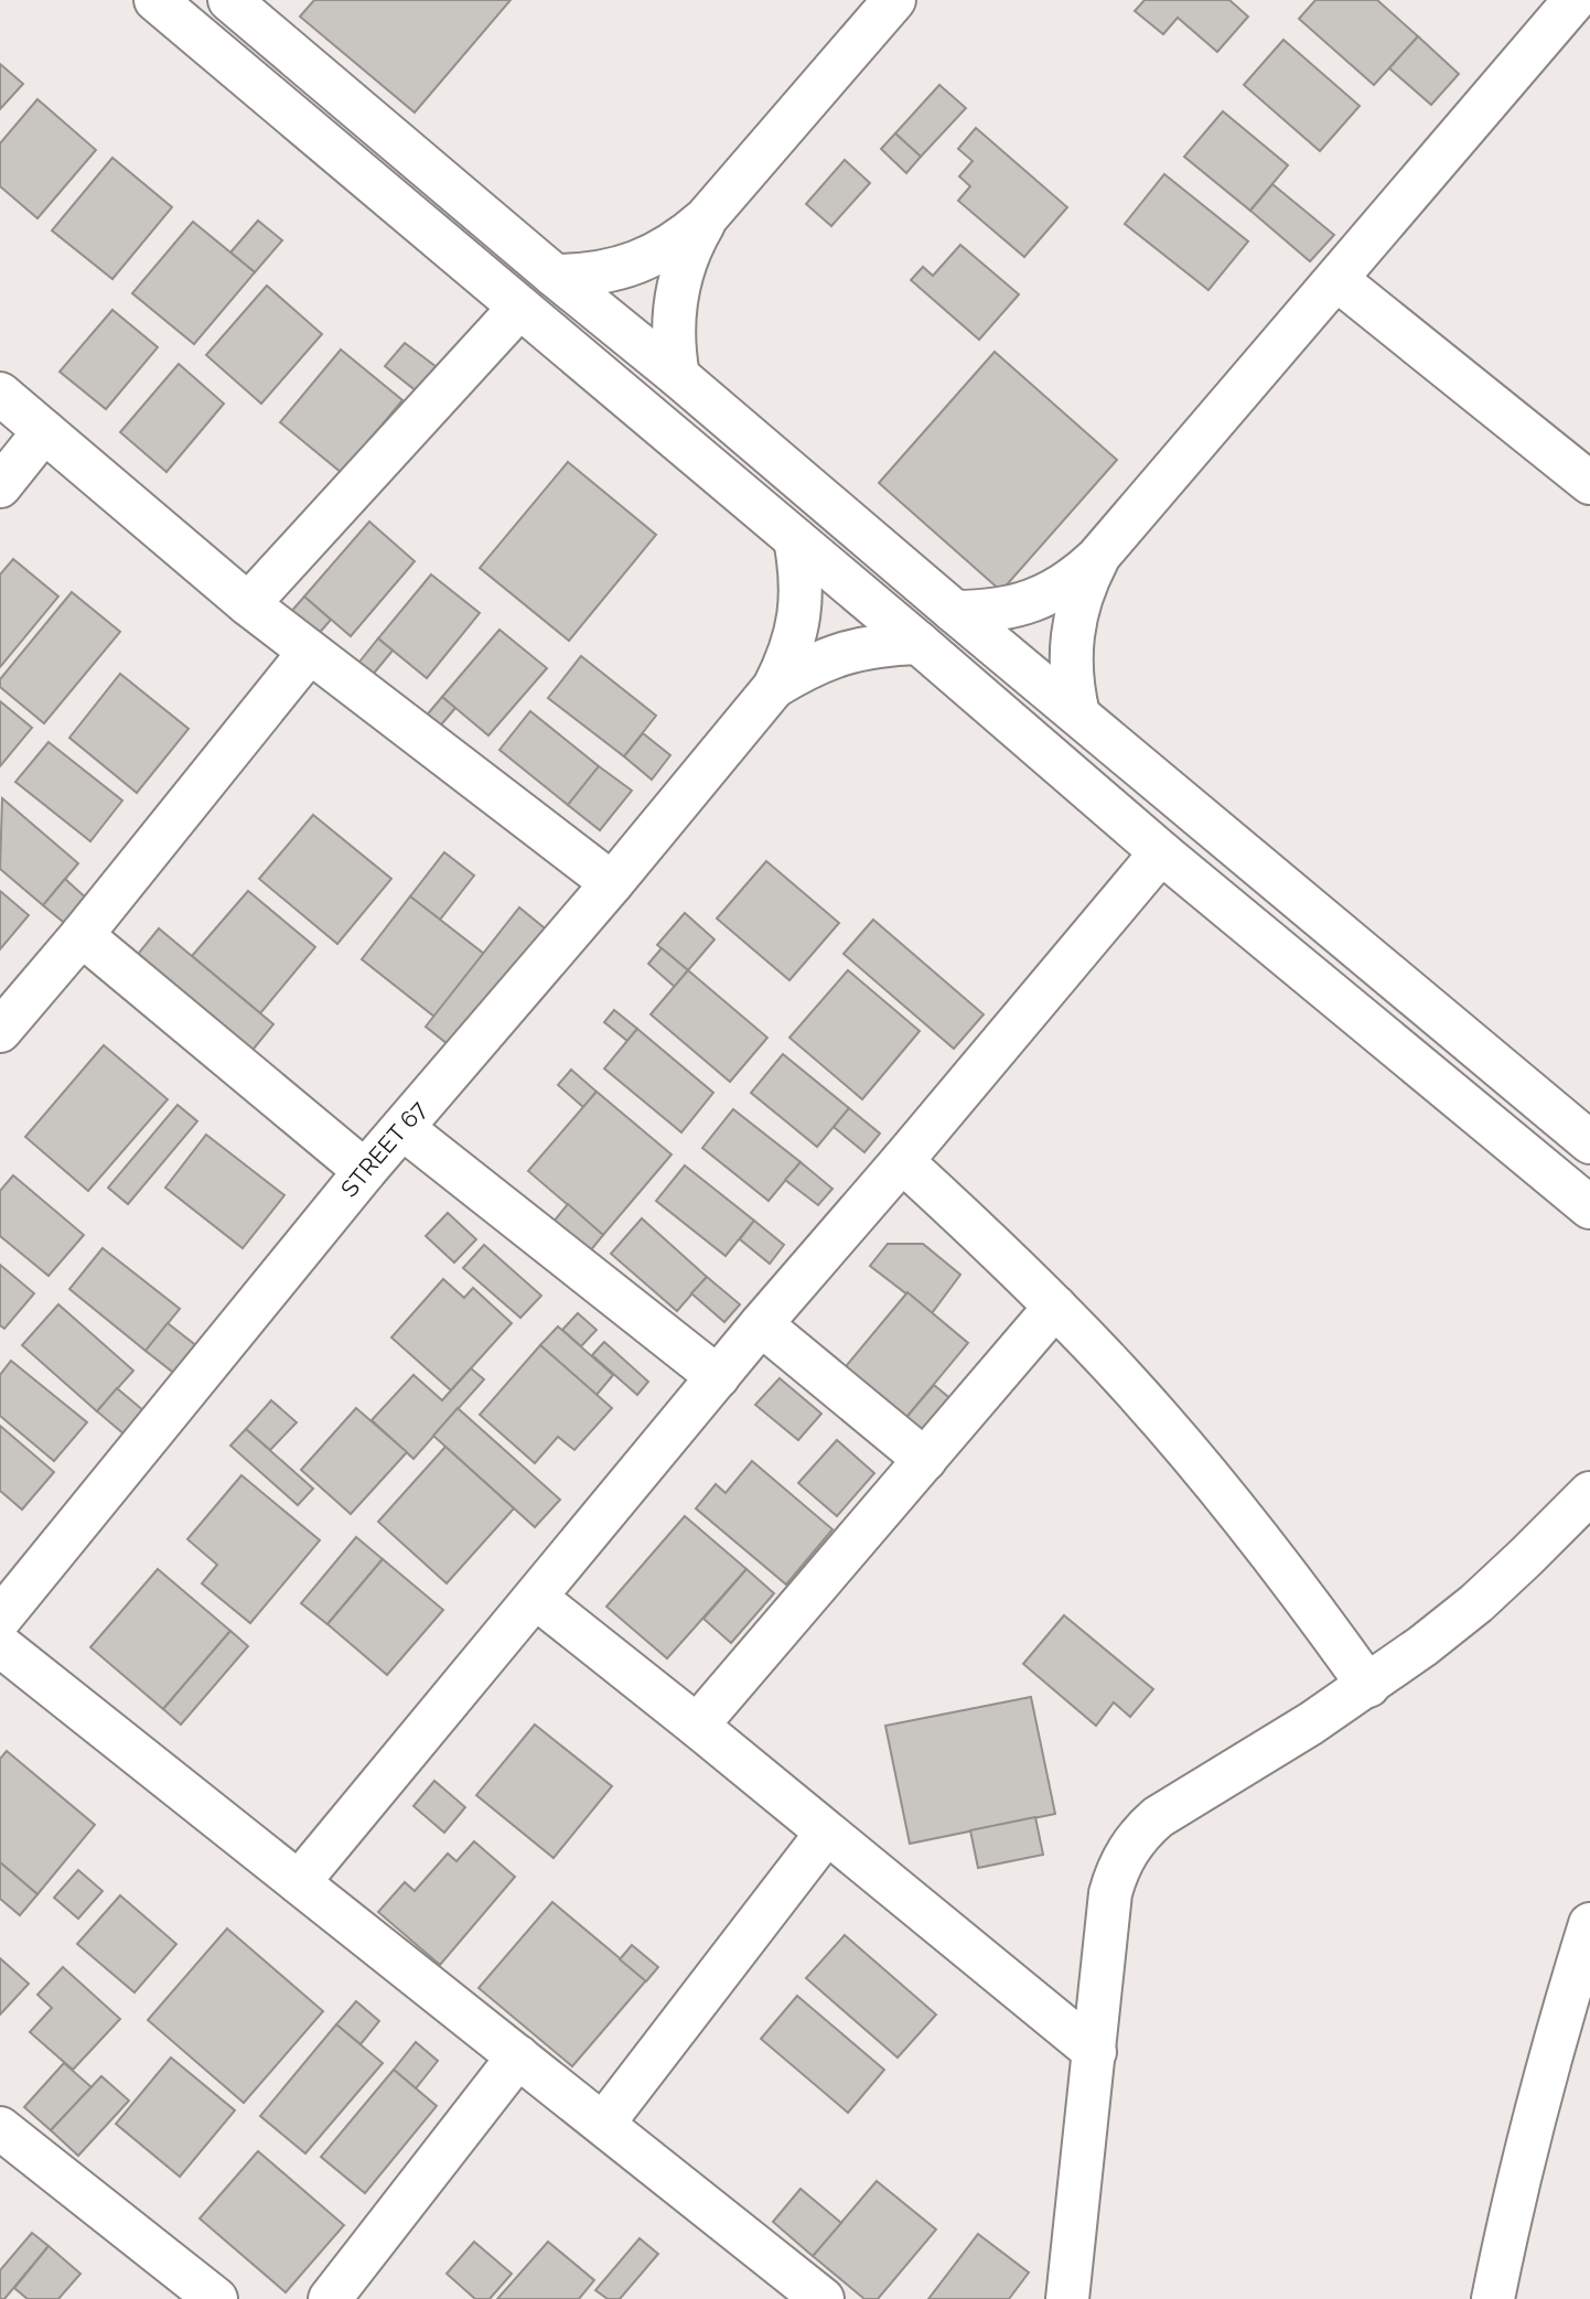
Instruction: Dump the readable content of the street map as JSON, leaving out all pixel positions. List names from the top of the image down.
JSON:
{
  "streets": {
    "street": ["STREET 67"]
  }
}
